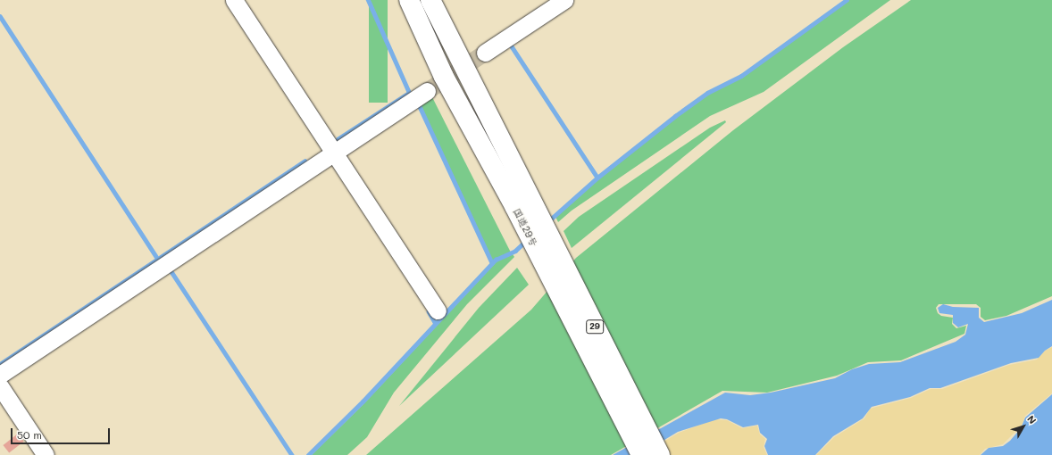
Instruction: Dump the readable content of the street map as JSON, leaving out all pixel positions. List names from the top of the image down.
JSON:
{
  "streets": {
    "highway": ["国道29号", "29"]
  },
  "scale_bar": "50 m",
  "north": "top right"
}
